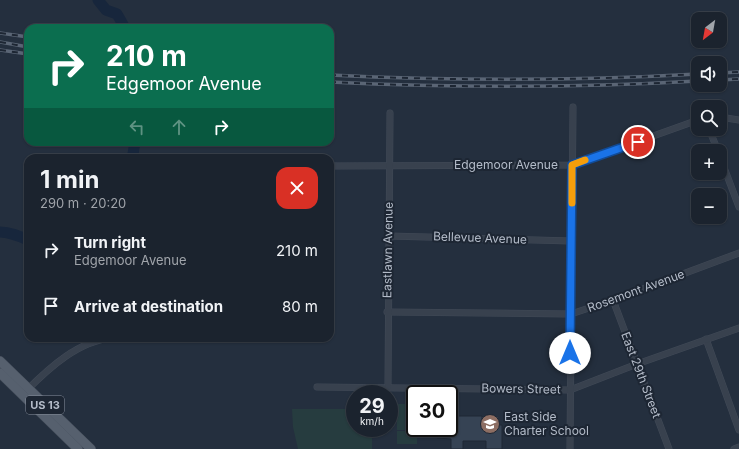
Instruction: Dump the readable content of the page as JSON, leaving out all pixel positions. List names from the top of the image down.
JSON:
{
  "streets": {
    "main road": ["US 13"],
    "street": [
      "Edgemoor Avenue",
      "Bellevue Avenue",
      "Eastlawn Avenue",
      "Rosemont Avenue",
      "East 29th Street",
      "Bowers Street"
    ]
  },
  "crossings": [
    ["Edgemoor Avenue", "Eastlawn Avenue"],
    ["Bellevue Avenue", "Eastlawn Avenue"],
    ["Eastlawn Avenue", "Rosemont Avenue"],
    ["Rosemont Avenue", "East 29th Street"],
    ["East 29th Street", "Bowers Street"]
  ],
  "places": {
    "school or university": ["East Side Charter School"]
  },
  "north": "bottom left",
  "page": {
    "map_buttons": ["+", "−"],
    "turn": ["210 m", "Edgemoor Avenue"],
    "heading": ["1 min", "290 m · 20:20"],
    "list": [
      {
        "name": "Turn right",
        "note": "Edgemoor Avenue",
        "value": "210 m"
      },
      {
        "name": "Arrive at destination",
        "value": "80 m"
      }
    ],
    "speed": "29 km/h",
    "limit": "30"
  }
}
